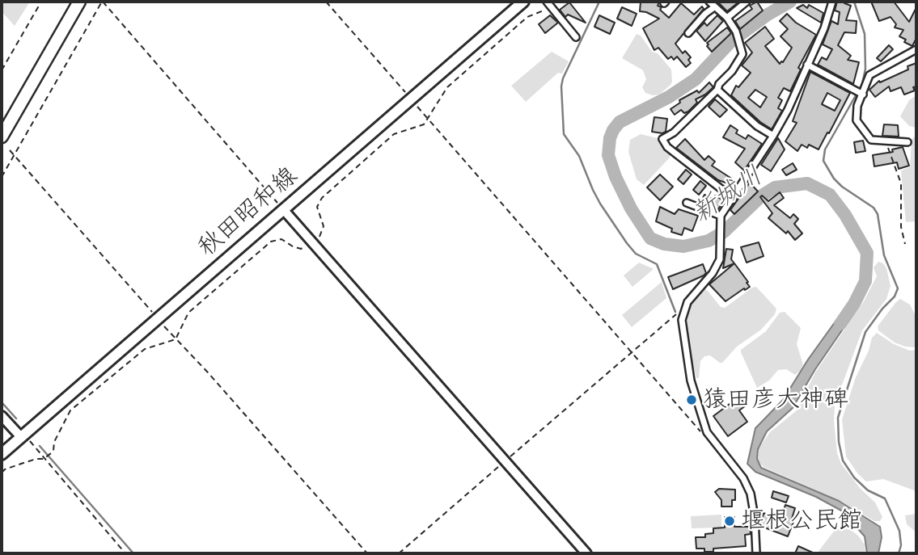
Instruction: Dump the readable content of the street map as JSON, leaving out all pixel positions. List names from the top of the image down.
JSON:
{
  "streets": {
    "main road": ["秋田昭和線"]
  },
  "water": ["新城川"],
  "places": ["猿田彦大神碑", "堰根公民館"]
}
